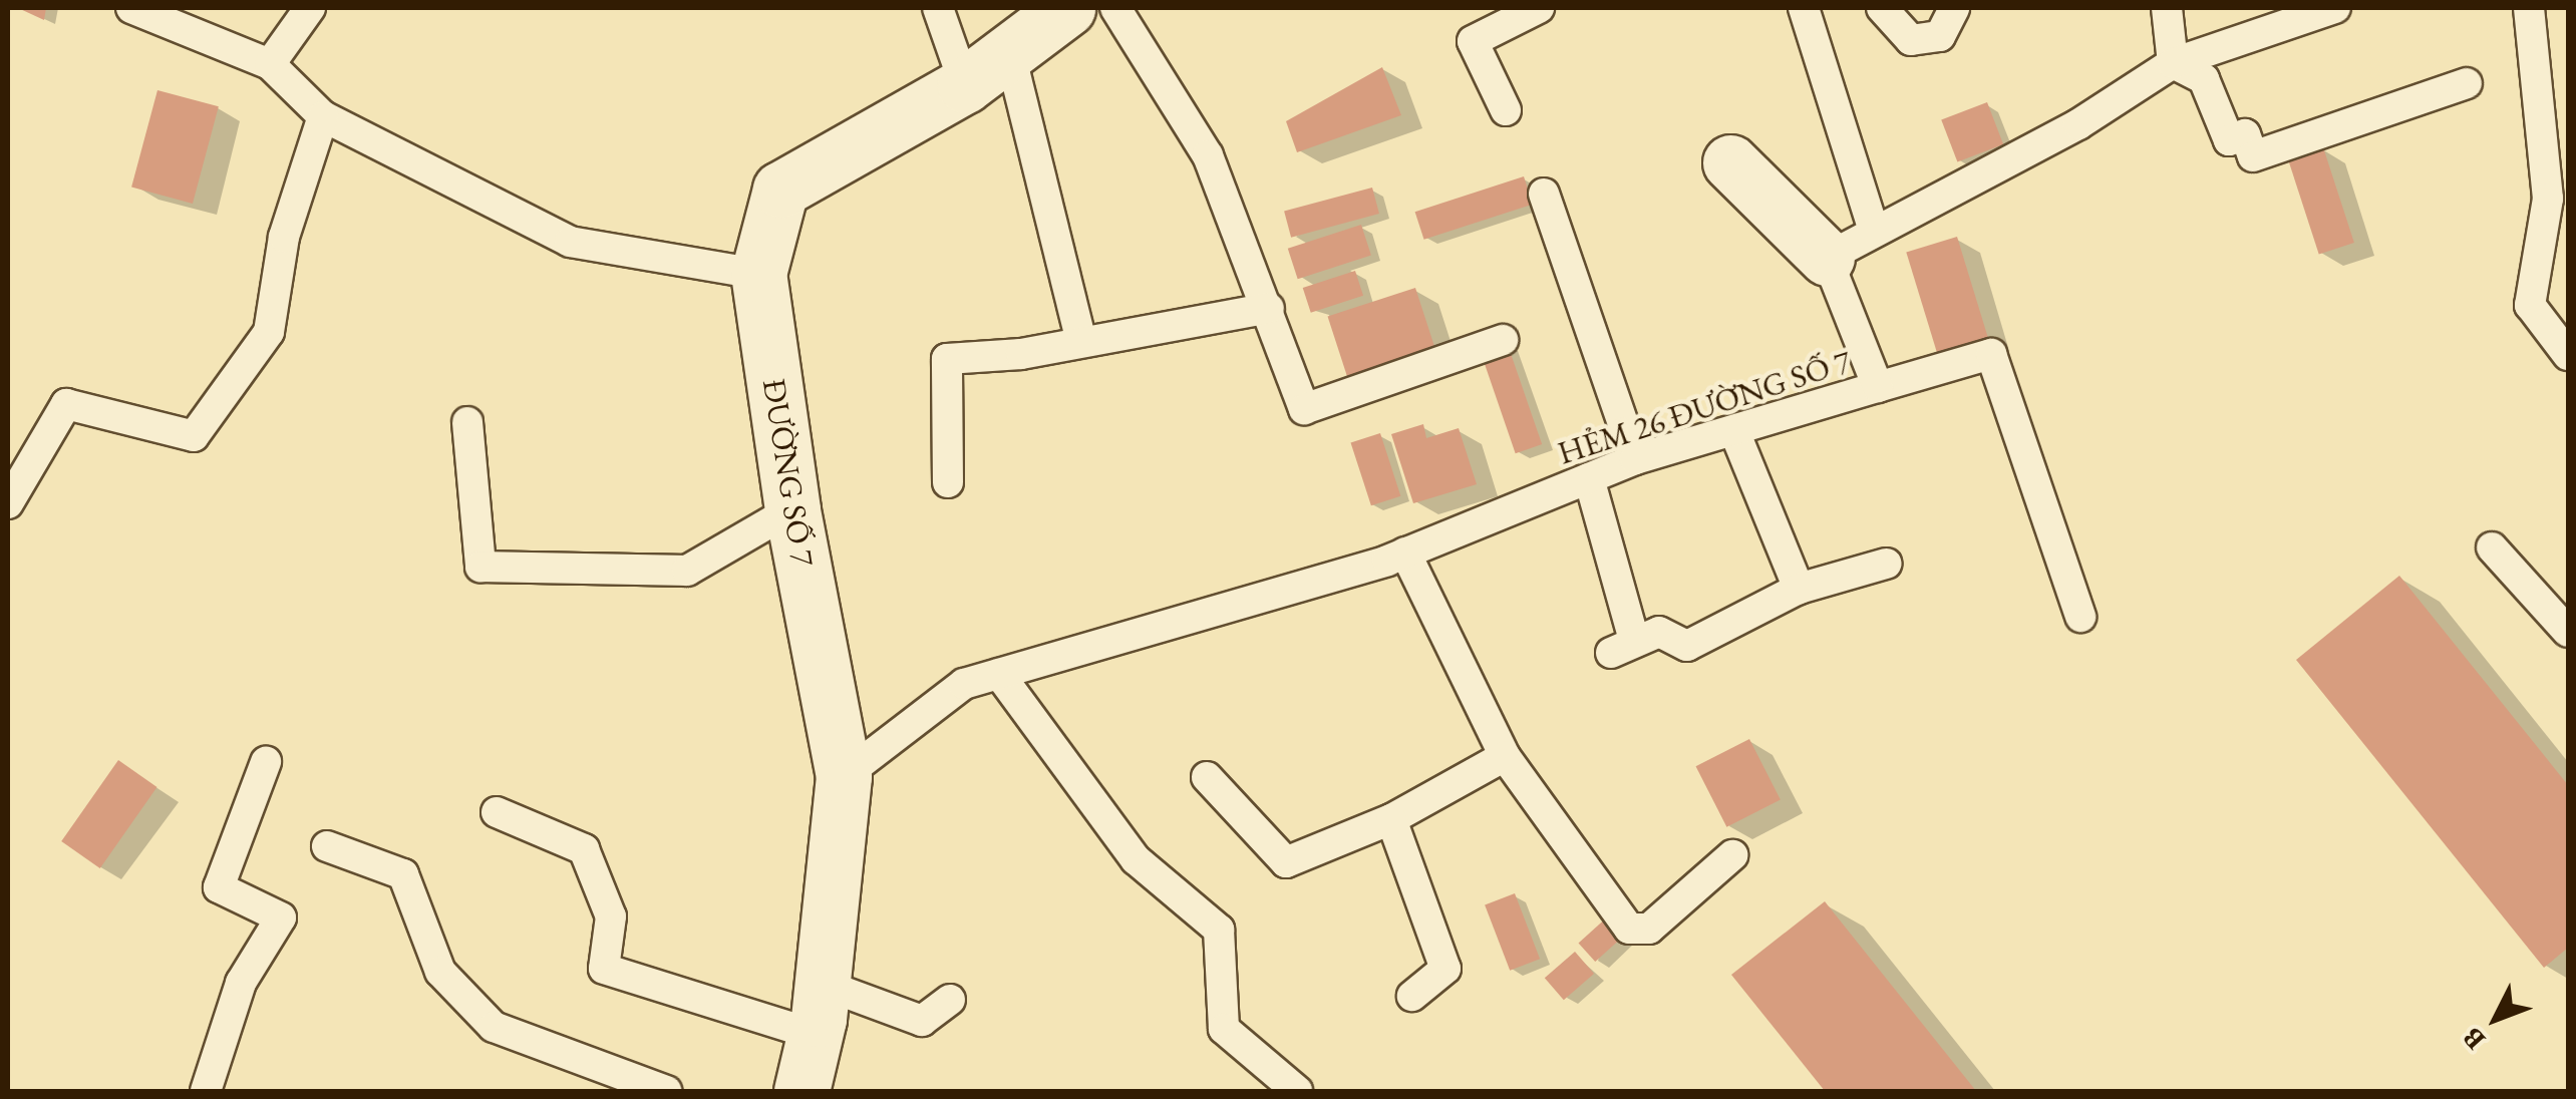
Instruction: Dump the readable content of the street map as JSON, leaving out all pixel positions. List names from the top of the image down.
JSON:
{
  "streets": {
    "street": ["ĐƯỜNG SỐ 7"],
    "lane": ["HẺM 26 ĐƯỜNG SỐ 7"]
  },
  "crossings": [
    ["HẺM 26 ĐƯỜNG SỐ 7", "ĐƯỜNG SỐ 7"]
  ],
  "north": "bottom left"
}
